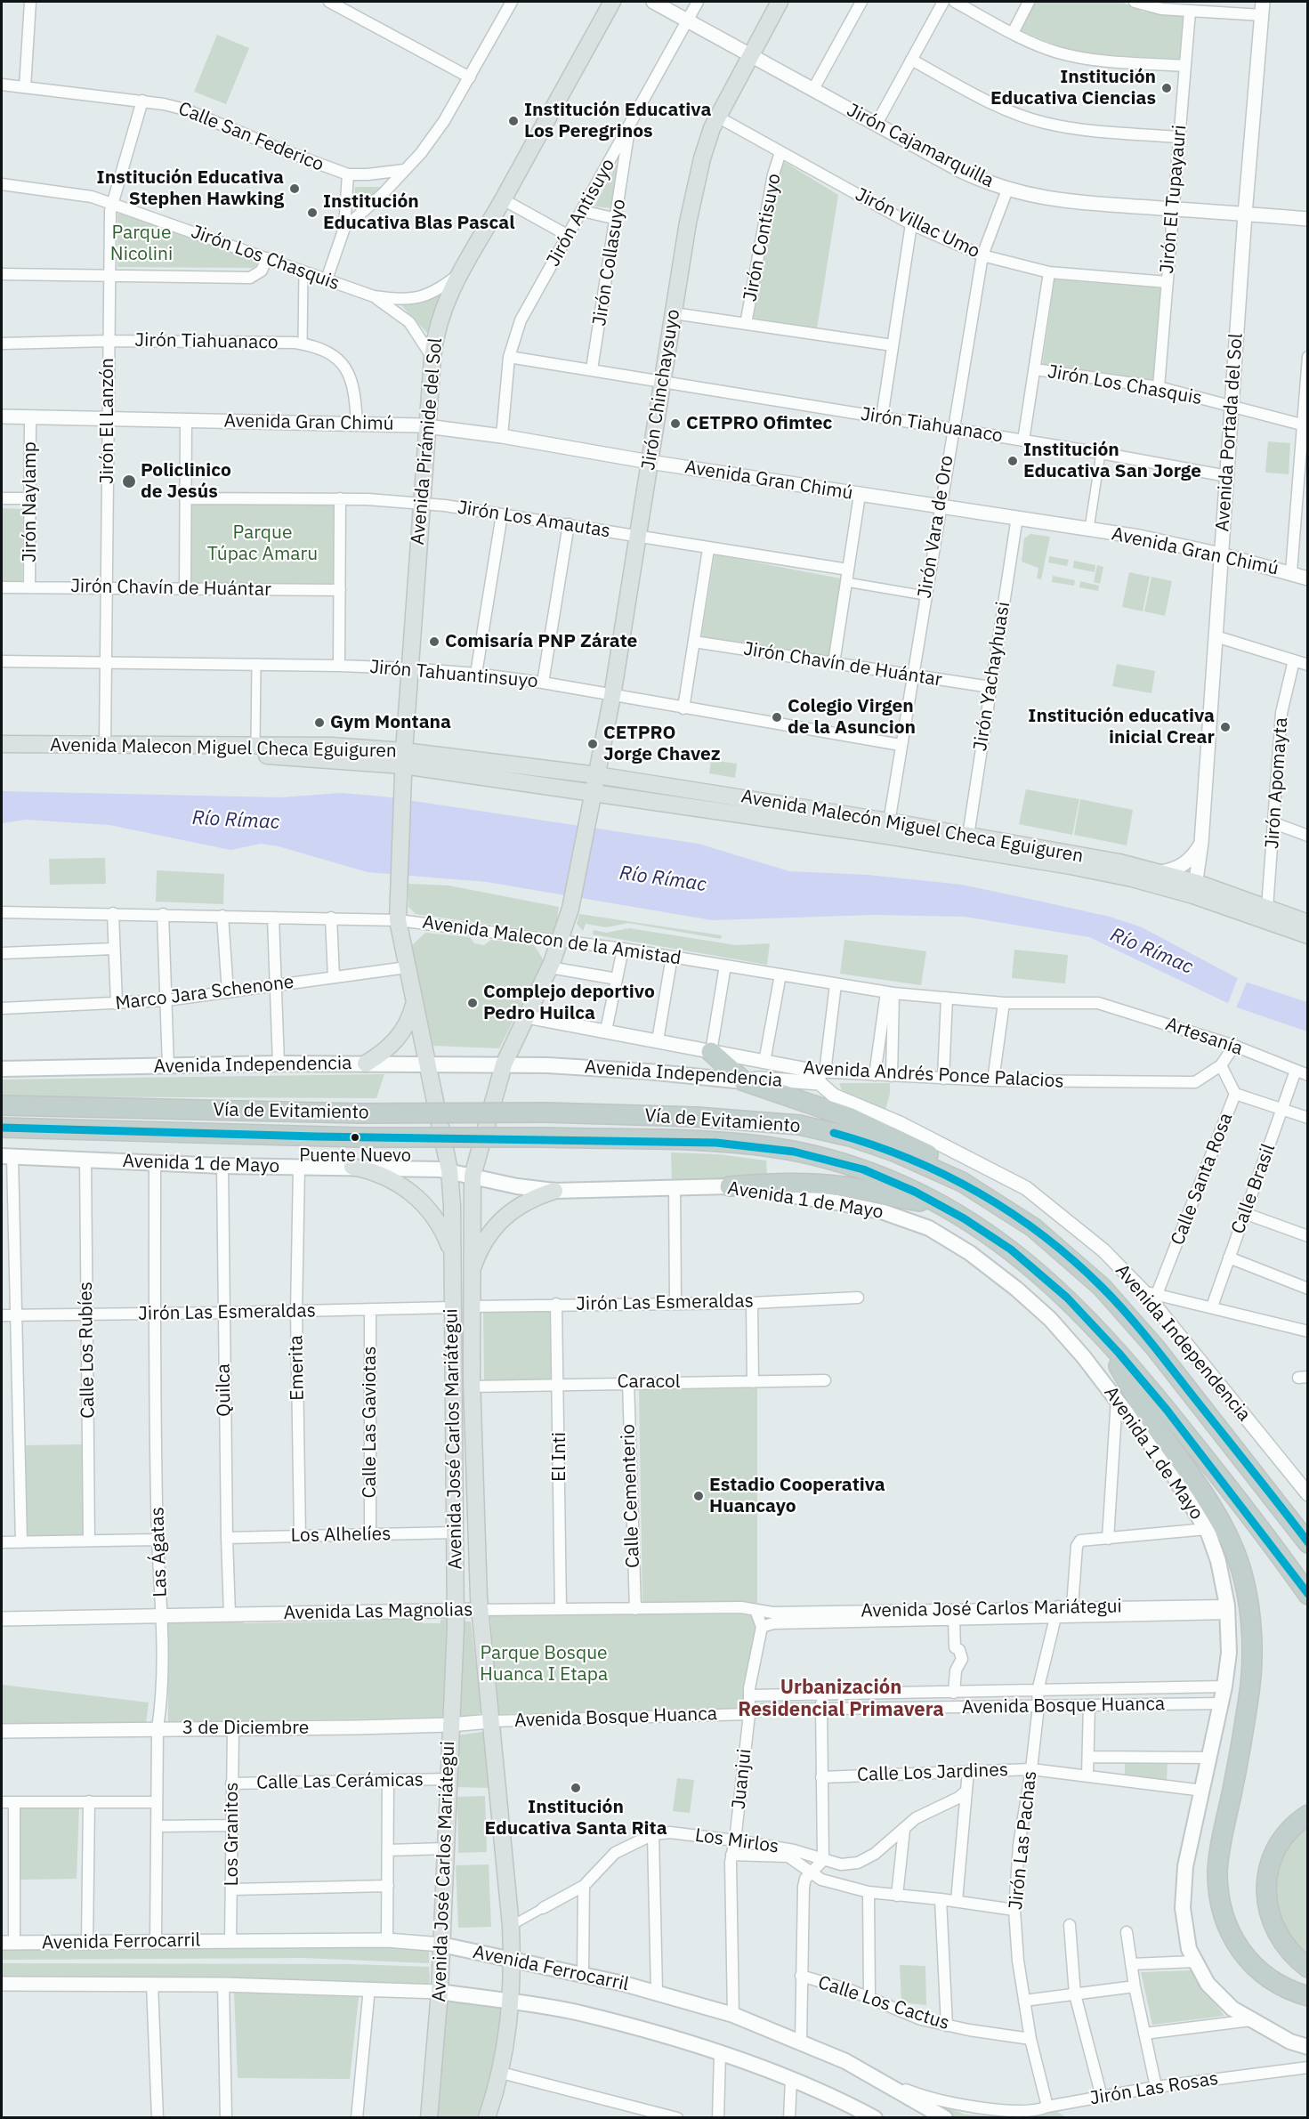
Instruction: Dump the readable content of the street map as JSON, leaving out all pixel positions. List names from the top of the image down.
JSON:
{
  "streets": {
    "highway": ["Vía de Evitamiento"],
    "main road": [
      "Jirón Chinchaysuyo",
      "Avenida Pirámide del Sol",
      "Avenida Malecon Miguel Checa Eguiguren",
      "Avenida Malecón Miguel Checa Eguiguren",
      "Avenida Independencia",
      "Avenida 1 de Mayo",
      "Avenida José Carlos Mariátegui",
      "Avenida Ferrocarril"
    ],
    "street": [
      "Calle San Federico",
      "Jirón Cajamarquilla",
      "Jirón El Tupayauri",
      "Jirón Antisuyo",
      "Jirón Villac Umo",
      "Jirón Contisuyo",
      "Jirón Los Chasquis",
      "Jirón Collasuyo",
      "Jirón Tiahuanaco",
      "Jirón El Lanzón",
      "Avenida Gran Chimú",
      "Avenida Portada del Sol",
      "Jirón Naylamp",
      "Jirón Los Amautas",
      "Jirón Vara de Oro",
      "Jirón Chavín de Huántar",
      "Jirón Tahuantinsuyo",
      "Jirón Yachayhuasi",
      "Jirón Apomayta",
      "Avenida Malecon de la Amistad",
      "Marco Jara Schenone",
      "Artesanía",
      "Avenida Andrés Ponce Palacios",
      "Calle Santa Rosa",
      "Calle Brasil",
      "Jirón Las Esmeraldas",
      "Calle Los Rubíes",
      "Emerita",
      "Caracol",
      "Quilca",
      "Calle Las Gaviotas",
      "El Inti",
      "Calle Cementerio",
      "Los Alhelíes",
      "Las Ágatas",
      "Avenida Las Magnolias",
      "Avenida Bosque Huanca",
      "3 de Diciembre",
      "Calle Los Jardines",
      "Juanjui",
      "Calle Las Cerámicas",
      "Los Granitos",
      "Jirón Las Pachas",
      "Los Mirlos",
      "Calle Los Cactus",
      "Jirón Las Rosas"
    ]
  },
  "crossings": [
    ["Calle San Federico", "Jirón El Lanzón"],
    ["Jirón Cajamarquilla", "Jirón El Tupayauri"],
    ["Jirón Cajamarquilla", "Jirón Antisuyo"],
    ["Jirón Cajamarquilla", "Jirón Chinchaysuyo"],
    ["Jirón Cajamarquilla", "Avenida Portada del Sol"],
    ["Jirón Cajamarquilla", "Jirón Vara de Oro"],
    ["Jirón El Tupayauri", "Jirón Villac Umo"],
    ["Jirón El Tupayauri", "Jirón Los Chasquis"],
    ["Jirón Antisuyo", "Jirón Collasuyo"],
    ["Jirón Antisuyo", "Jirón Tiahuanaco"],
    ["Jirón Antisuyo", "Avenida Gran Chimú"],
    ["Jirón Villac Umo", "Jirón Contisuyo"],
    ["Jirón Villac Umo", "Jirón Chinchaysuyo"],
    ["Jirón Villac Umo", "Jirón Vara de Oro"],
    ["Jirón Los Chasquis", "Jirón El Lanzón"],
    ["Jirón Los Chasquis", "Avenida Portada del Sol"],
    ["Jirón Los Chasquis", "Avenida Pirámide del Sol"],
    ["Jirón Collasuyo", "Jirón Tiahuanaco"],
    ["Jirón Tiahuanaco", "Jirón Chinchaysuyo"],
    ["Jirón Tiahuanaco", "Jirón El Lanzón"],
    ["Jirón Tiahuanaco", "Avenida Gran Chimú"],
    ["Jirón Tiahuanaco", "Avenida Portada del Sol"],
    ["Jirón Tiahuanaco", "Jirón Vara de Oro"],
    ["Jirón Chinchaysuyo", "Avenida Gran Chimú"],
    ["Jirón Chinchaysuyo", "Jirón Los Amautas"],
    ["Jirón Chinchaysuyo", "Jirón Tahuantinsuyo"],
    ["Jirón Chinchaysuyo", "Avenida Malecon Miguel Checa Eguiguren"],
    ["Jirón Chinchaysuyo", "Avenida Malecón Miguel Checa Eguiguren"],
    ["Jirón Chinchaysuyo", "Avenida José Carlos Mariátegui"],
    ["Jirón El Lanzón", "Avenida Gran Chimú"],
    ["Jirón El Lanzón", "Jirón Chavín de Huántar"],
    ["Jirón El Lanzón", "Jirón Tahuantinsuyo"],
    ["Jirón El Lanzón", "Avenida Malecon Miguel Checa Eguiguren"],
    ["Avenida Gran Chimú", "Avenida Portada del Sol"],
    ["Avenida Gran Chimú", "Avenida Pirámide del Sol"],
    ["Avenida Gran Chimú", "Jirón Naylamp"],
    ["Avenida Gran Chimú", "Jirón Vara de Oro"],
    ["Avenida Gran Chimú", "Jirón Yachayhuasi"],
    ["Avenida Portada del Sol", "Avenida Malecón Miguel Checa Eguiguren"],
    ["Avenida Pirámide del Sol", "Jirón Los Amautas"],
    ["Avenida Pirámide del Sol", "Jirón Tahuantinsuyo"],
    ["Avenida Pirámide del Sol", "Avenida Malecon Miguel Checa Eguiguren"],
    ["Avenida Pirámide del Sol", "Avenida José Carlos Mariátegui"],
    ["Jirón Naylamp", "Jirón Chavín de Huántar"],
    ["Jirón Vara de Oro", "Jirón Chavín de Huántar"],
    ["Jirón Vara de Oro", "Jirón Tahuantinsuyo"],
    ["Jirón Vara de Oro", "Avenida Malecón Miguel Checa Eguiguren"],
    ["Jirón Chavín de Huántar", "Jirón Yachayhuasi"],
    ["Jirón Yachayhuasi", "Avenida Malecón Miguel Checa Eguiguren"],
    ["Avenida Malecon Miguel Checa Eguiguren", "Avenida Malecón Miguel Checa Eguiguren"],
    ["Avenida Malecon Miguel Checa Eguiguren", "Avenida José Carlos Mariátegui"],
    ["Jirón Apomayta", "Avenida Malecón Miguel Checa Eguiguren"],
    ["Avenida Malecón Miguel Checa Eguiguren", "Avenida José Carlos Mariátegui"],
    ["Avenida Malecon de la Amistad", "Artesanía"],
    ["Avenida Malecon de la Amistad", "Avenida José Carlos Mariátegui"],
    ["Marco Jara Schenone", "Avenida José Carlos Mariátegui"],
    ["Artesanía", "Avenida Andrés Ponce Palacios"],
    ["Artesanía", "Calle Brasil"],
    ["Avenida Independencia", "Avenida Andrés Ponce Palacios"],
    ["Avenida Independencia", "Calle Santa Rosa"],
    ["Avenida Independencia", "Avenida José Carlos Mariátegui"],
    ["Avenida Andrés Ponce Palacios", "Calle Santa Rosa"],
    ["Avenida Andrés Ponce Palacios", "Avenida José Carlos Mariátegui"],
    ["Avenida 1 de Mayo", "Calle Los Rubíes"],
    ["Avenida 1 de Mayo", "Emerita"],
    ["Avenida 1 de Mayo", "Quilca"],
    ["Avenida 1 de Mayo", "Avenida José Carlos Mariátegui"],
    ["Avenida 1 de Mayo", "Las Ágatas"],
    ["Avenida 1 de Mayo", "Avenida Bosque Huanca"],
    ["Avenida 1 de Mayo", "Calle Los Jardines"],
    ["Jirón Las Esmeraldas", "Calle Los Rubíes"],
    ["Jirón Las Esmeraldas", "Emerita"],
    ["Jirón Las Esmeraldas", "Quilca"],
    ["Jirón Las Esmeraldas", "Calle Las Gaviotas"],
    ["Jirón Las Esmeraldas", "Avenida José Carlos Mariátegui"],
    ["Jirón Las Esmeraldas", "El Inti"],
    ["Jirón Las Esmeraldas", "Las Ágatas"],
    ["Emerita", "Los Alhelíes"],
    ["Caracol", "Avenida José Carlos Mariátegui"],
    ["Caracol", "El Inti"],
    ["Caracol", "Calle Cementerio"],
    ["Quilca", "Los Alhelíes"],
    ["Quilca", "Avenida Las Magnolias"],
    ["Calle Las Gaviotas", "Los Alhelíes"],
    ["Avenida José Carlos Mariátegui", "Los Alhelíes"],
    ["Avenida José Carlos Mariátegui", "Avenida Las Magnolias"],
    ["Avenida José Carlos Mariátegui", "Avenida Bosque Huanca"],
    ["Avenida José Carlos Mariátegui", "3 de Diciembre"],
    ["Avenida José Carlos Mariátegui", "Juanjui"],
    ["Avenida José Carlos Mariátegui", "Calle Las Cerámicas"],
    ["Avenida José Carlos Mariátegui", "Jirón Las Pachas"],
    ["Avenida José Carlos Mariátegui", "Los Mirlos"],
    ["Avenida José Carlos Mariátegui", "Avenida Ferrocarril"],
    ["El Inti", "Avenida Las Magnolias"],
    ["Calle Cementerio", "Avenida Las Magnolias"],
    ["Las Ágatas", "Avenida Las Magnolias"],
    ["Las Ágatas", "3 de Diciembre"],
    ["Las Ágatas", "Avenida Ferrocarril"],
    ["Avenida Bosque Huanca", "3 de Diciembre"],
    ["Avenida Bosque Huanca", "Juanjui"],
    ["Avenida Bosque Huanca", "Jirón Las Pachas"],
    ["3 de Diciembre", "Los Granitos"],
    ["Calle Los Jardines", "Jirón Las Pachas"],
    ["Juanjui", "Los Mirlos"],
    ["Juanjui", "Avenida Ferrocarril"],
    ["Calle Las Cerámicas", "Los Granitos"],
    ["Los Granitos", "Avenida Ferrocarril"],
    ["Jirón Las Pachas", "Calle Los Cactus"],
    ["Jirón Las Pachas", "Jirón Las Rosas"],
    ["Avenida Ferrocarril", "Jirón Las Rosas"]
  ],
  "districts": ["Urbanización Residencial Primavera"],
  "water": ["Río Rímac"],
  "parks": ["Parque Nicolini", "Parque Túpac Amaru", "Parque Bosque Huanca I Etapa"],
  "places": [
    "Institución Educativa Ciencias",
    "Institución Educativa Los Peregrinos",
    "Institución Educativa Stephen Hawking",
    "Institución Educativa Blas Pascal",
    "CETPRO Ofimtec",
    "Institución Educativa San Jorge",
    "Policlinico de Jesús",
    "Comisaría PNP Zárate",
    "Colegio Virgen de la Asuncion",
    "Gym Montana",
    "Institución educativa inicial Crear",
    "CETPRO Jorge Chavez",
    "Complejo deportivo Pedro Huilca",
    "Puente Nuevo",
    "Estadio Cooperativa Huancayo",
    "Institución Educativa Santa Rita"
  ]
}
